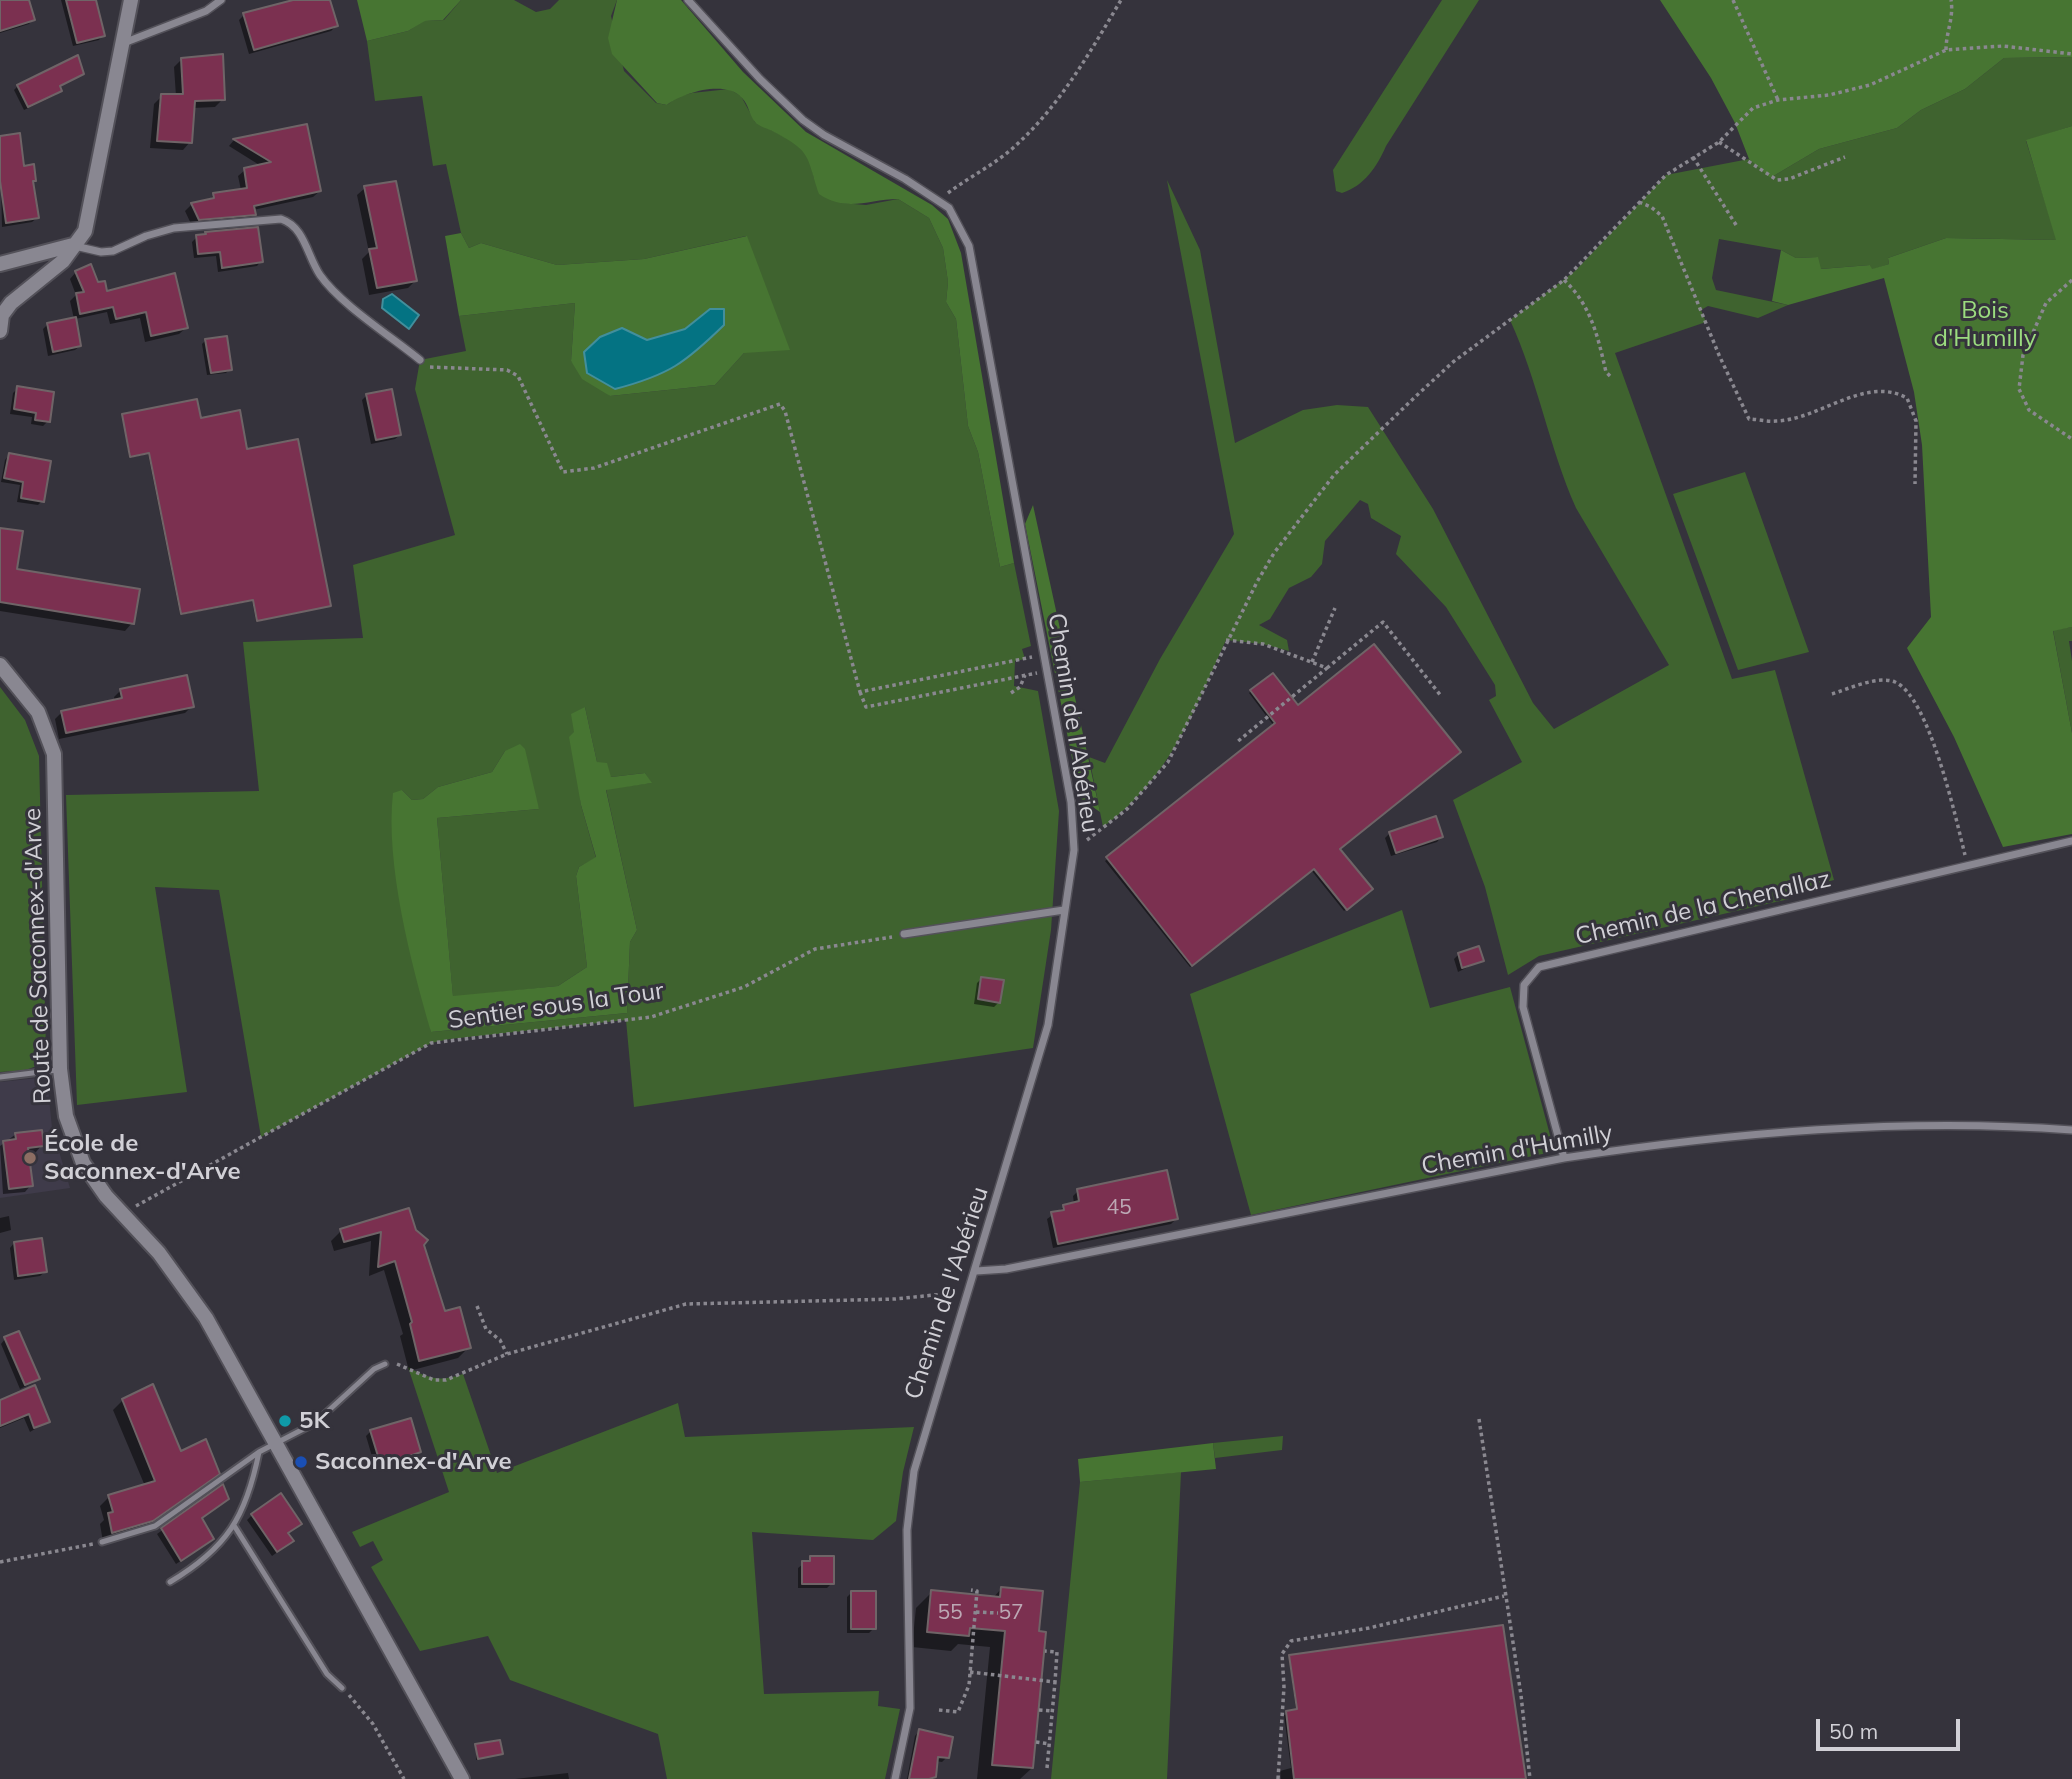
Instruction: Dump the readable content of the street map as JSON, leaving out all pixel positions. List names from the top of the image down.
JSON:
{
  "streets": {
    "street": [
      "Chemin de l'Abérieu",
      "Chemin de la Chenallaz",
      "Route de Saconnex-d'Arve",
      "Chemin d'Humilly"
    ],
    "path": ["Sentier sous la Tour"]
  },
  "crossings": [
    ["Chemin de l'Abérieu", "Chemin d'Humilly"],
    ["Chemin de la Chenallaz", "Chemin d'Humilly"],
    ["Route de Saconnex-d'Arve", "Sentier sous la Tour"]
  ],
  "parks": ["Bois d'Humilly"],
  "places": ["École de Saconnex-d'Arve", "5K", "Saconnex-d'Arve"],
  "house_numbers": ["45", "55", "57"],
  "scale_bar": "50 m"
}
